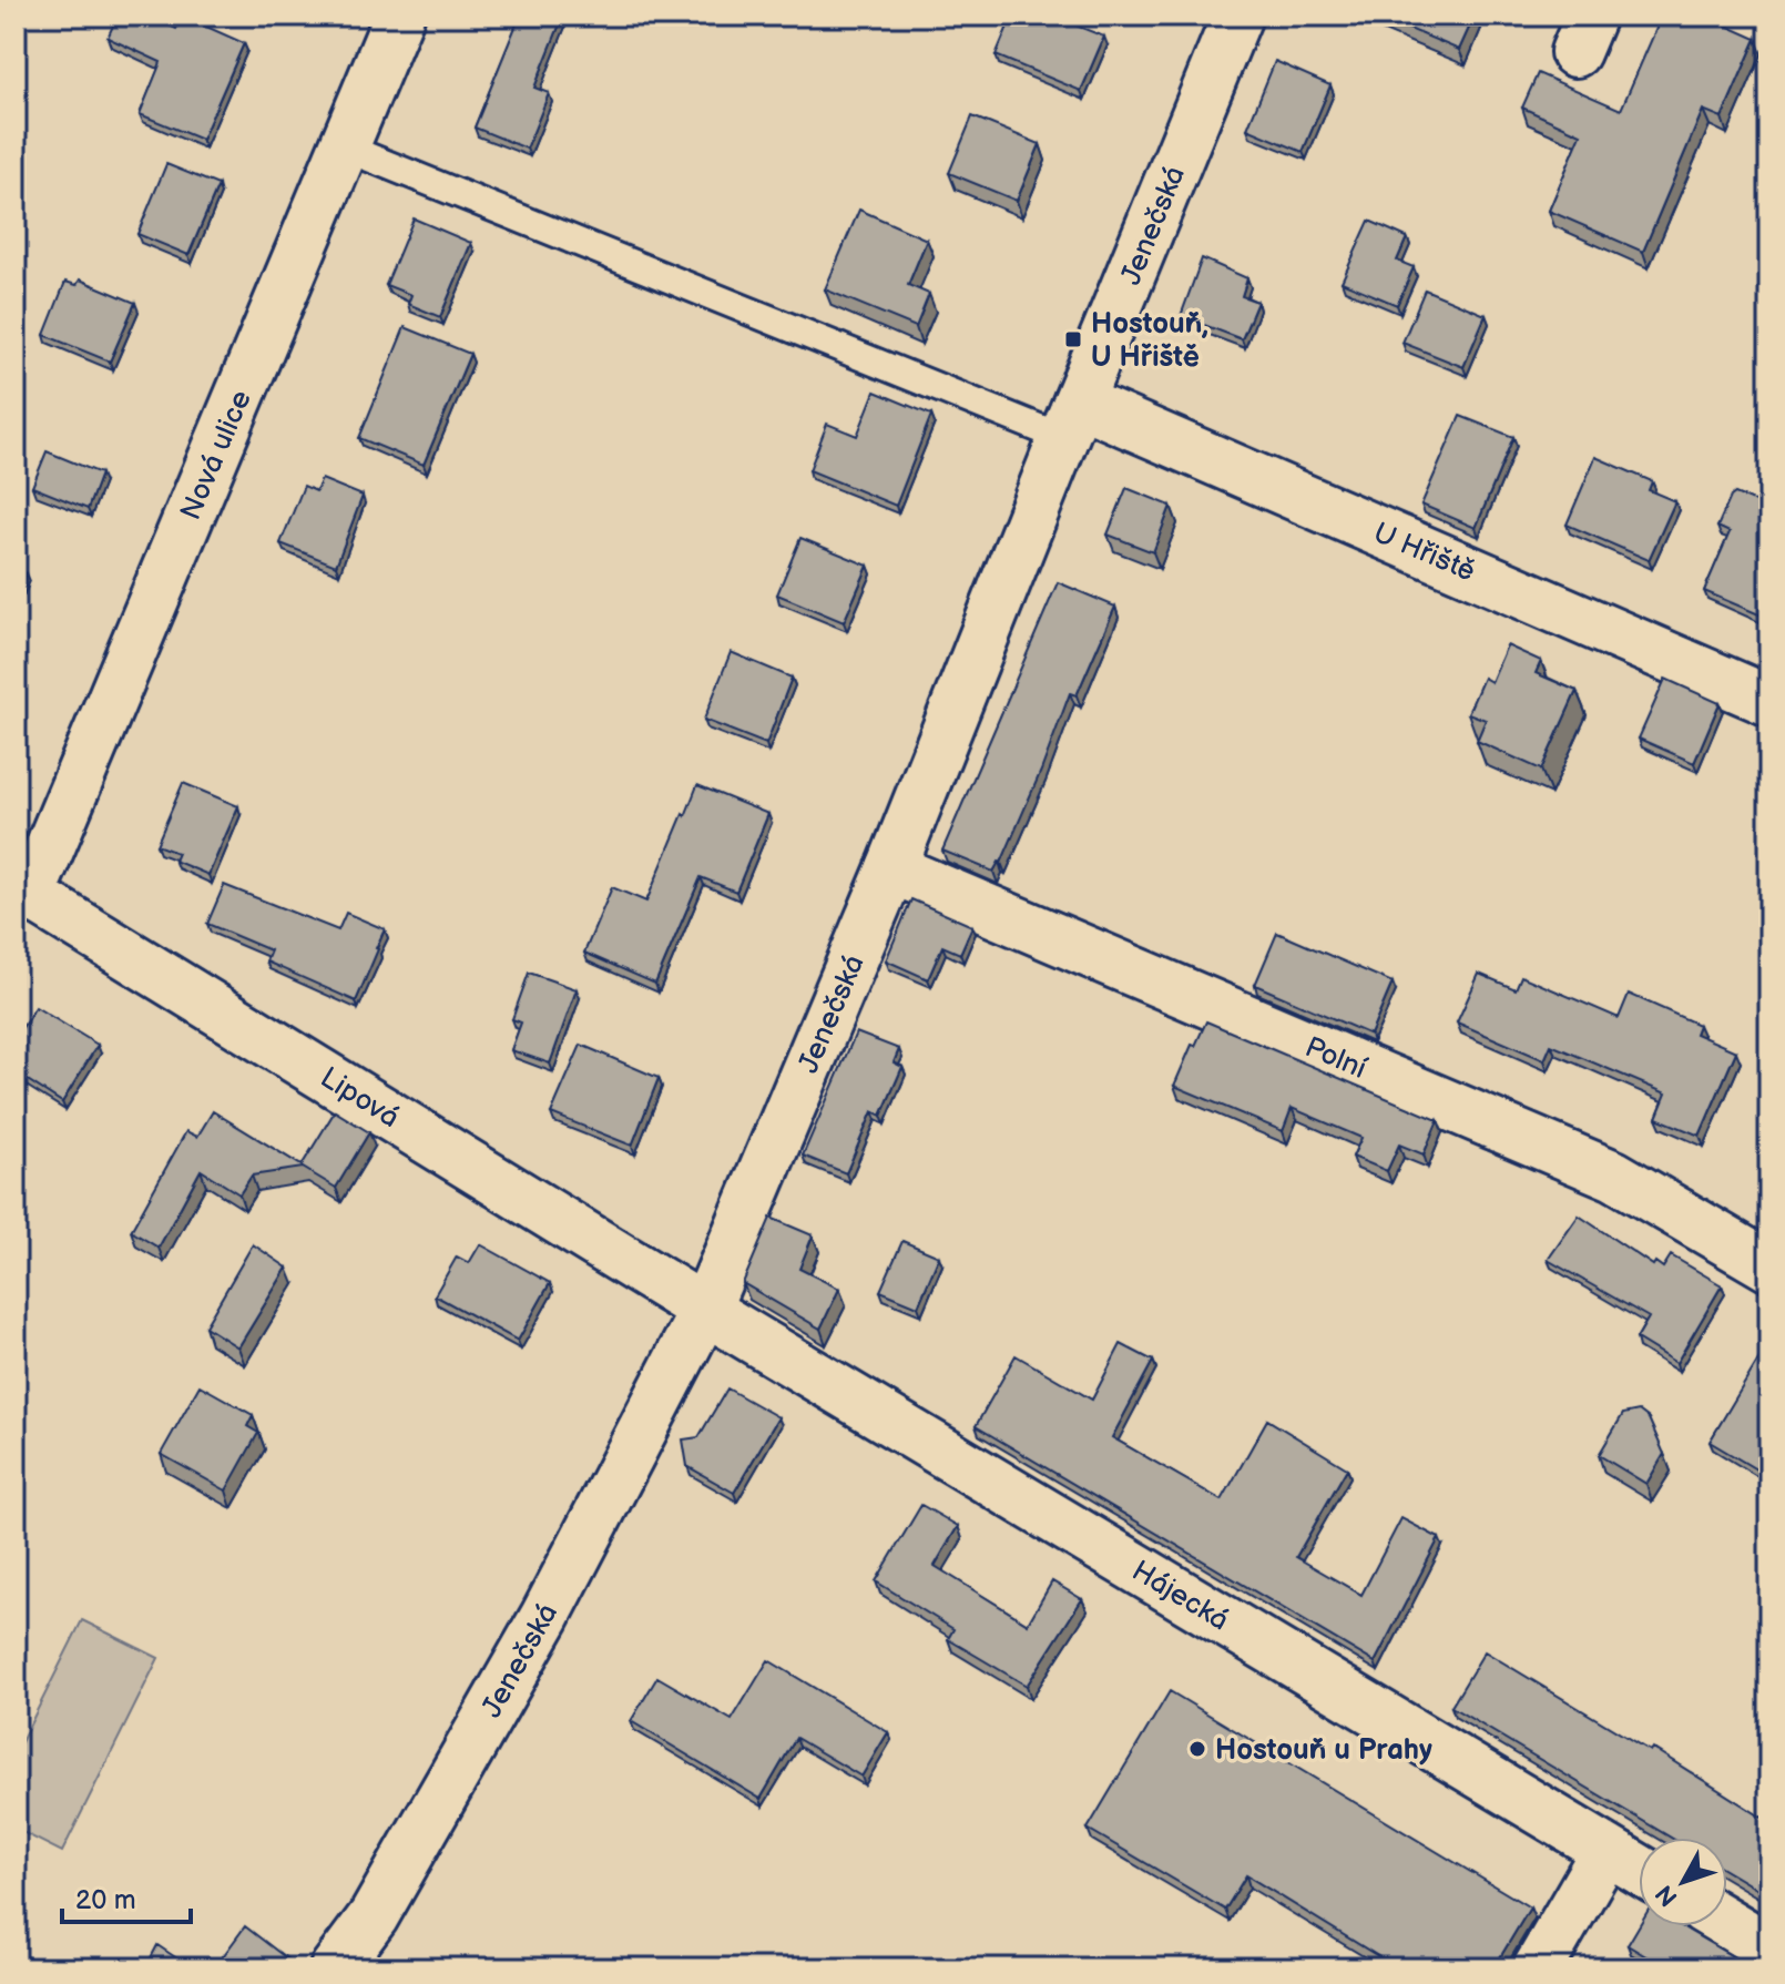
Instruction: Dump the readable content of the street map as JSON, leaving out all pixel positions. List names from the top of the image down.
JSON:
{
  "streets": {
    "street": [
      "Jenečská",
      "Nová ulice",
      "U Hřiště",
      "Polní",
      "Lipová",
      "Hájecká"
    ]
  },
  "crossings": [
    ["Jenečská", "U Hřiště"],
    ["Jenečská", "Polní"],
    ["Jenečská", "Lipová"],
    ["Jenečská", "Hájecká"],
    ["Nová ulice", "Lipová"],
    ["Lipová", "Hájecká"]
  ],
  "places": {
    "transit": ["Hostouň, U Hřiště"],
    "other": ["Hostouň u Prahy"]
  },
  "scale_bar": "20 m",
  "north": "bottom left"
}
